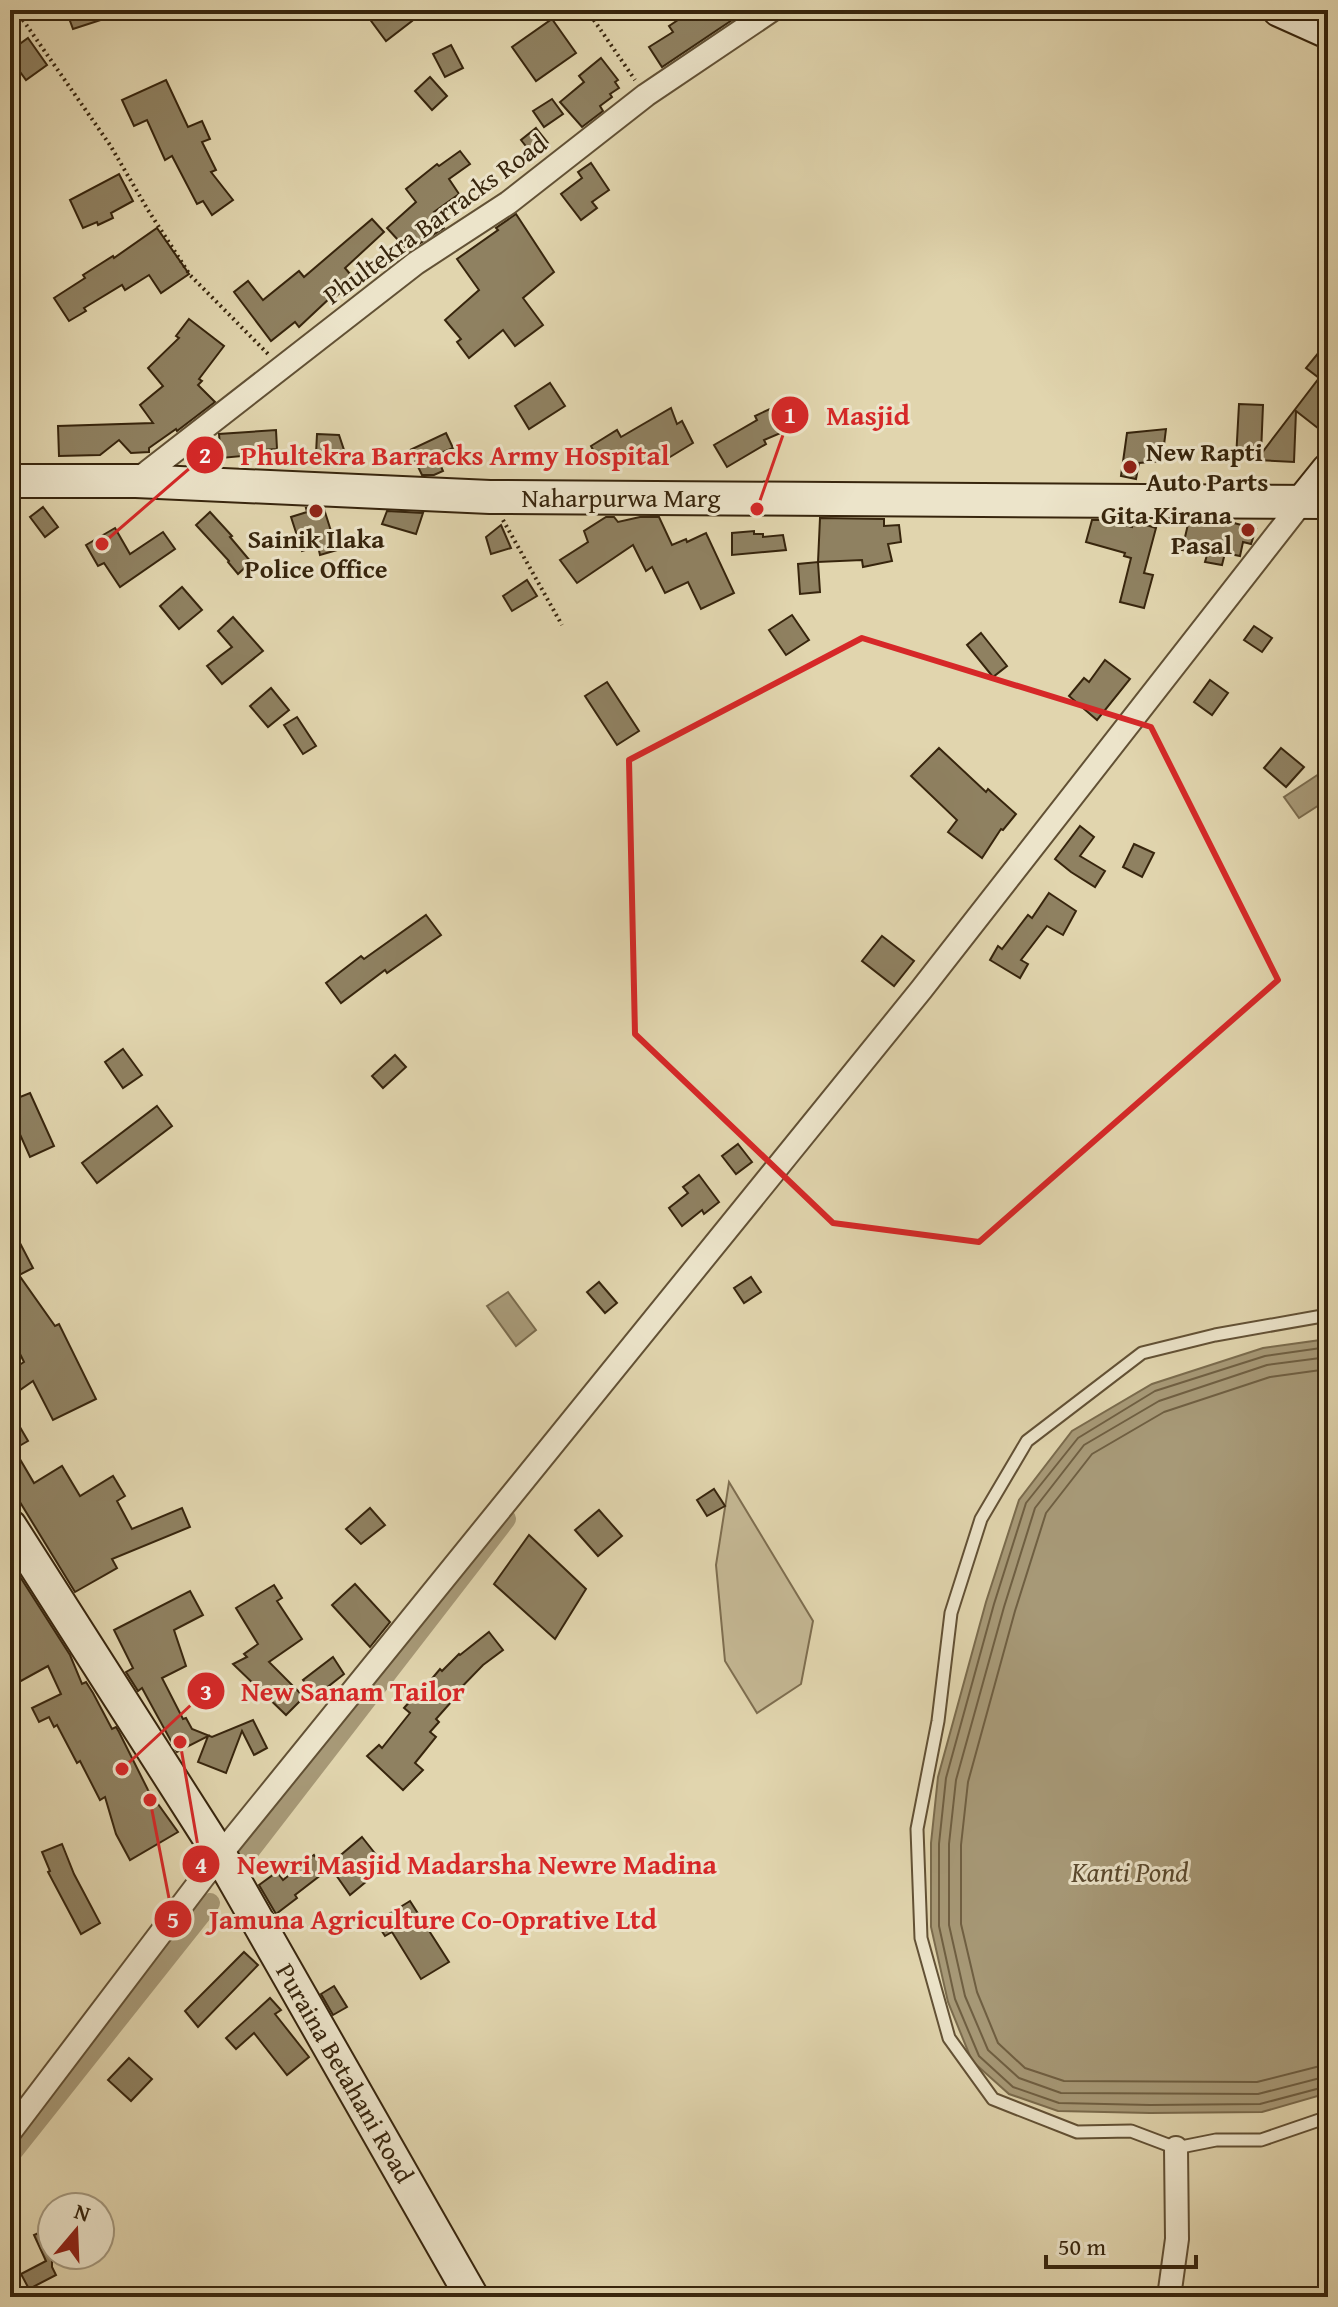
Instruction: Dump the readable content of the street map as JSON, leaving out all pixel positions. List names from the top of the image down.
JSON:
{
  "streets": {
    "main road": ["Naharpurwa Marg", "Puraina Betahani Road"],
    "street": ["Phultekra Barracks Road"]
  },
  "crossings": [
    ["Phultekra Barracks Road", "Naharpurwa Marg"]
  ],
  "water": ["Kanti Pond"],
  "places": [
    "New Rapti Auto Parts",
    "Masjid",
    "Sainik Ilaka Police Office",
    "Gita Kirana Pasal",
    "Phultekra Barracks Army Hospital",
    "Newri Masjid Madarsha Newre Madina",
    "New Sanam Tailor",
    "Jamuna Agriculture Co-Oprative Ltd"
  ],
  "scale_bar": "50 m",
  "north": "top"
}
